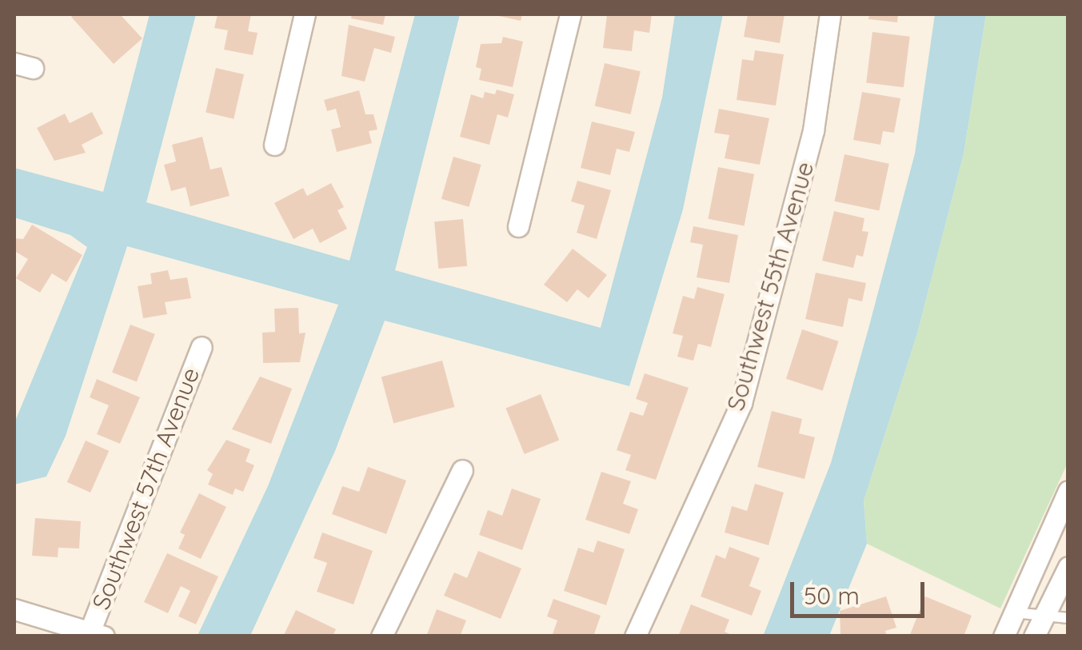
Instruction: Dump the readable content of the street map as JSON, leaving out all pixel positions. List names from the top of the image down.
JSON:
{
  "streets": {
    "street": ["Southwest 55th Avenue", "Southwest 57th Avenue"]
  },
  "scale_bar": "50 m"
}
